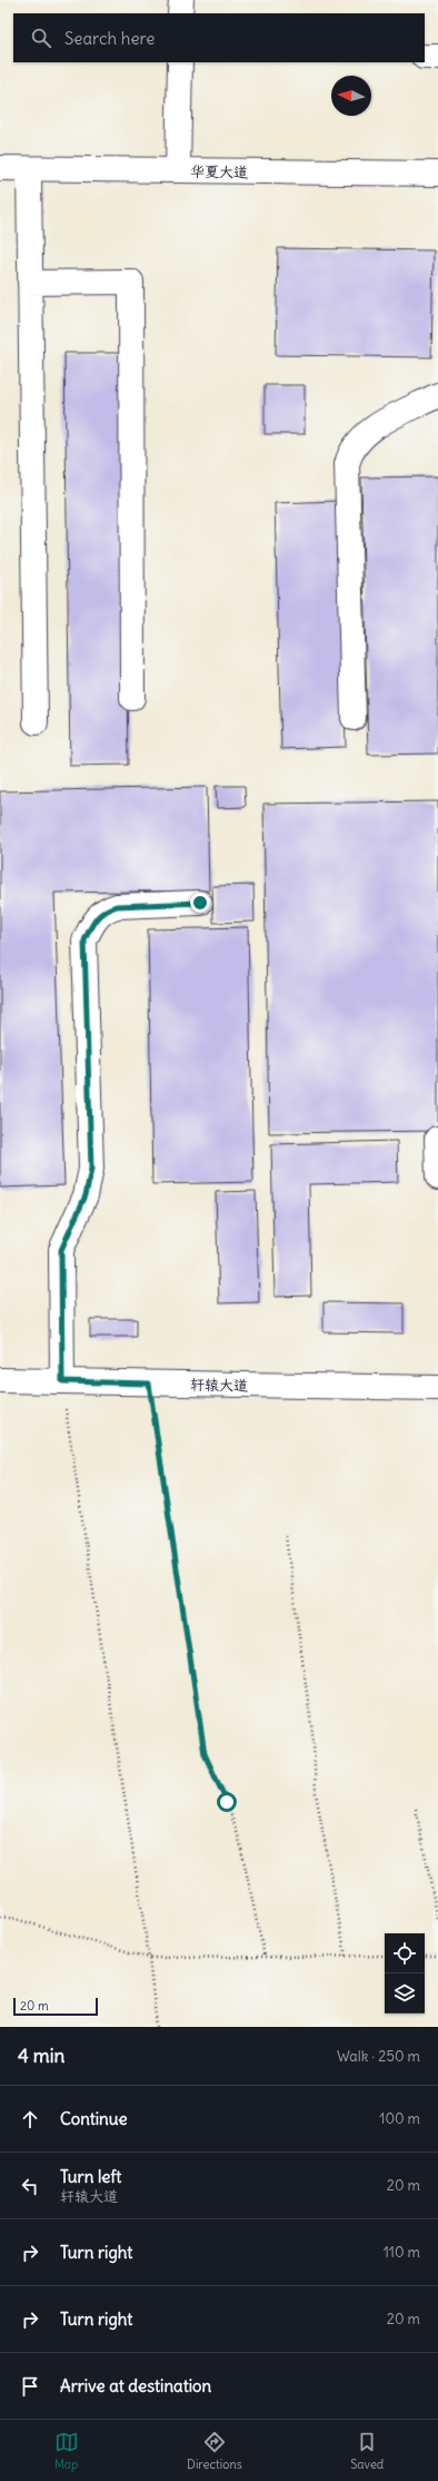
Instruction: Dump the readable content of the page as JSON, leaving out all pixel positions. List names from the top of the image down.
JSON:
{
  "streets": {
    "street": ["华夏大道", "轩辕大道"]
  },
  "scale_bar": "20 m",
  "north": "left",
  "page": {
    "search": "Search here",
    "scale": "20 m",
    "heading": ["4 min", "Walk · 250 m"],
    "list": [
      ["Continue", "100 m"],
      ["Turn left", "轩辕大道", "20 m"],
      ["Turn right", "110 m"],
      ["Turn right", "20 m"],
      "Arrive at destination"
    ],
    "nav": ["Map", "Directions", "Saved"]
  }
}
